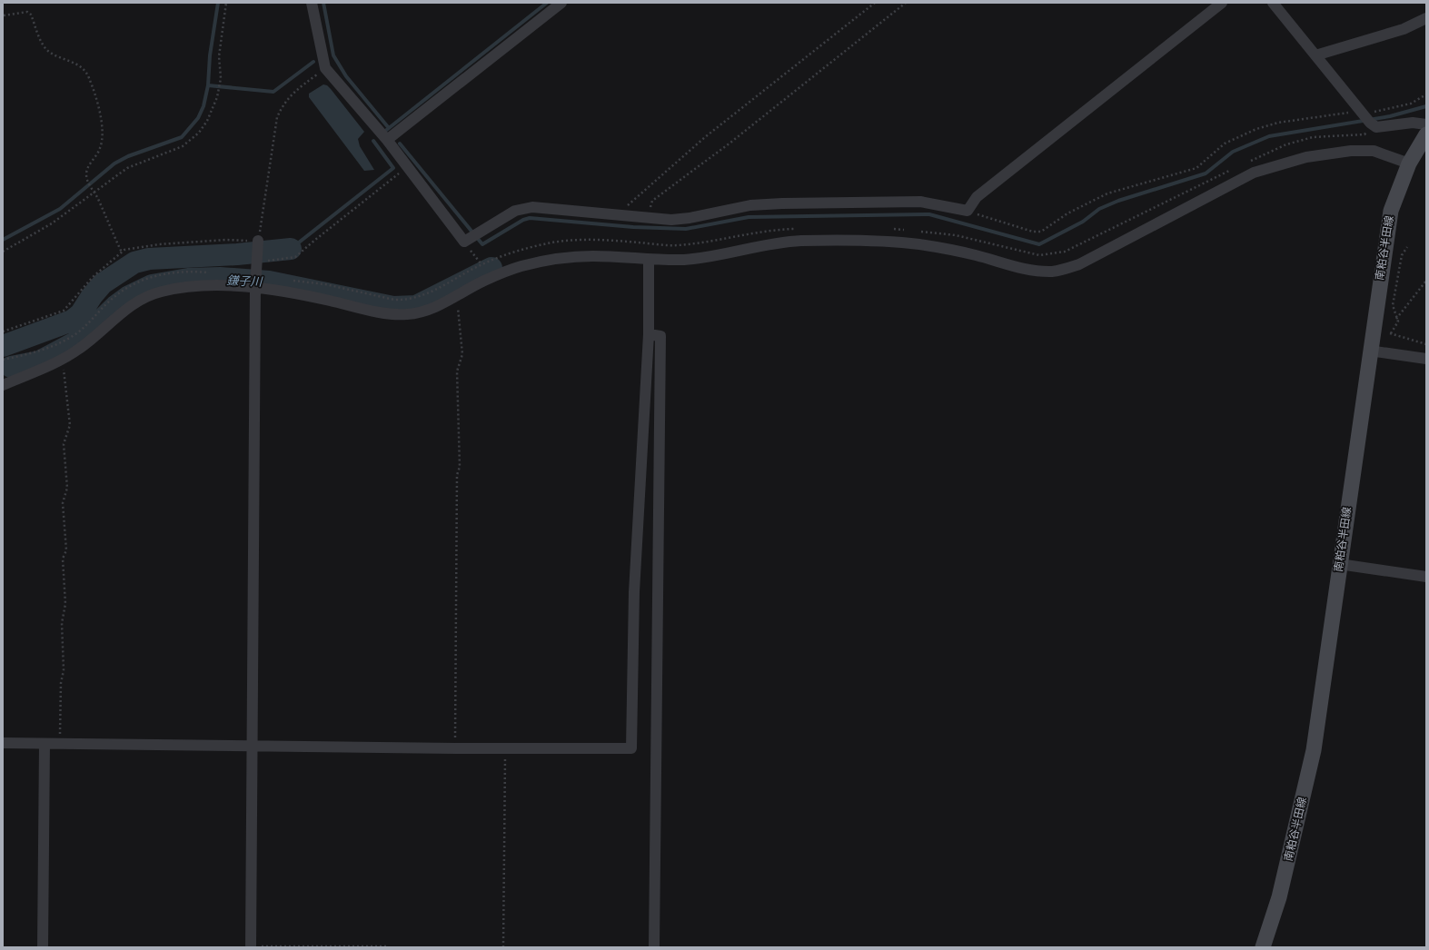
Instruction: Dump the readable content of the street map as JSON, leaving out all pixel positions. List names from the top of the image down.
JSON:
{
  "streets": {
    "main road": ["南粕谷半田線"]
  },
  "water": ["鎌子川"]
}
